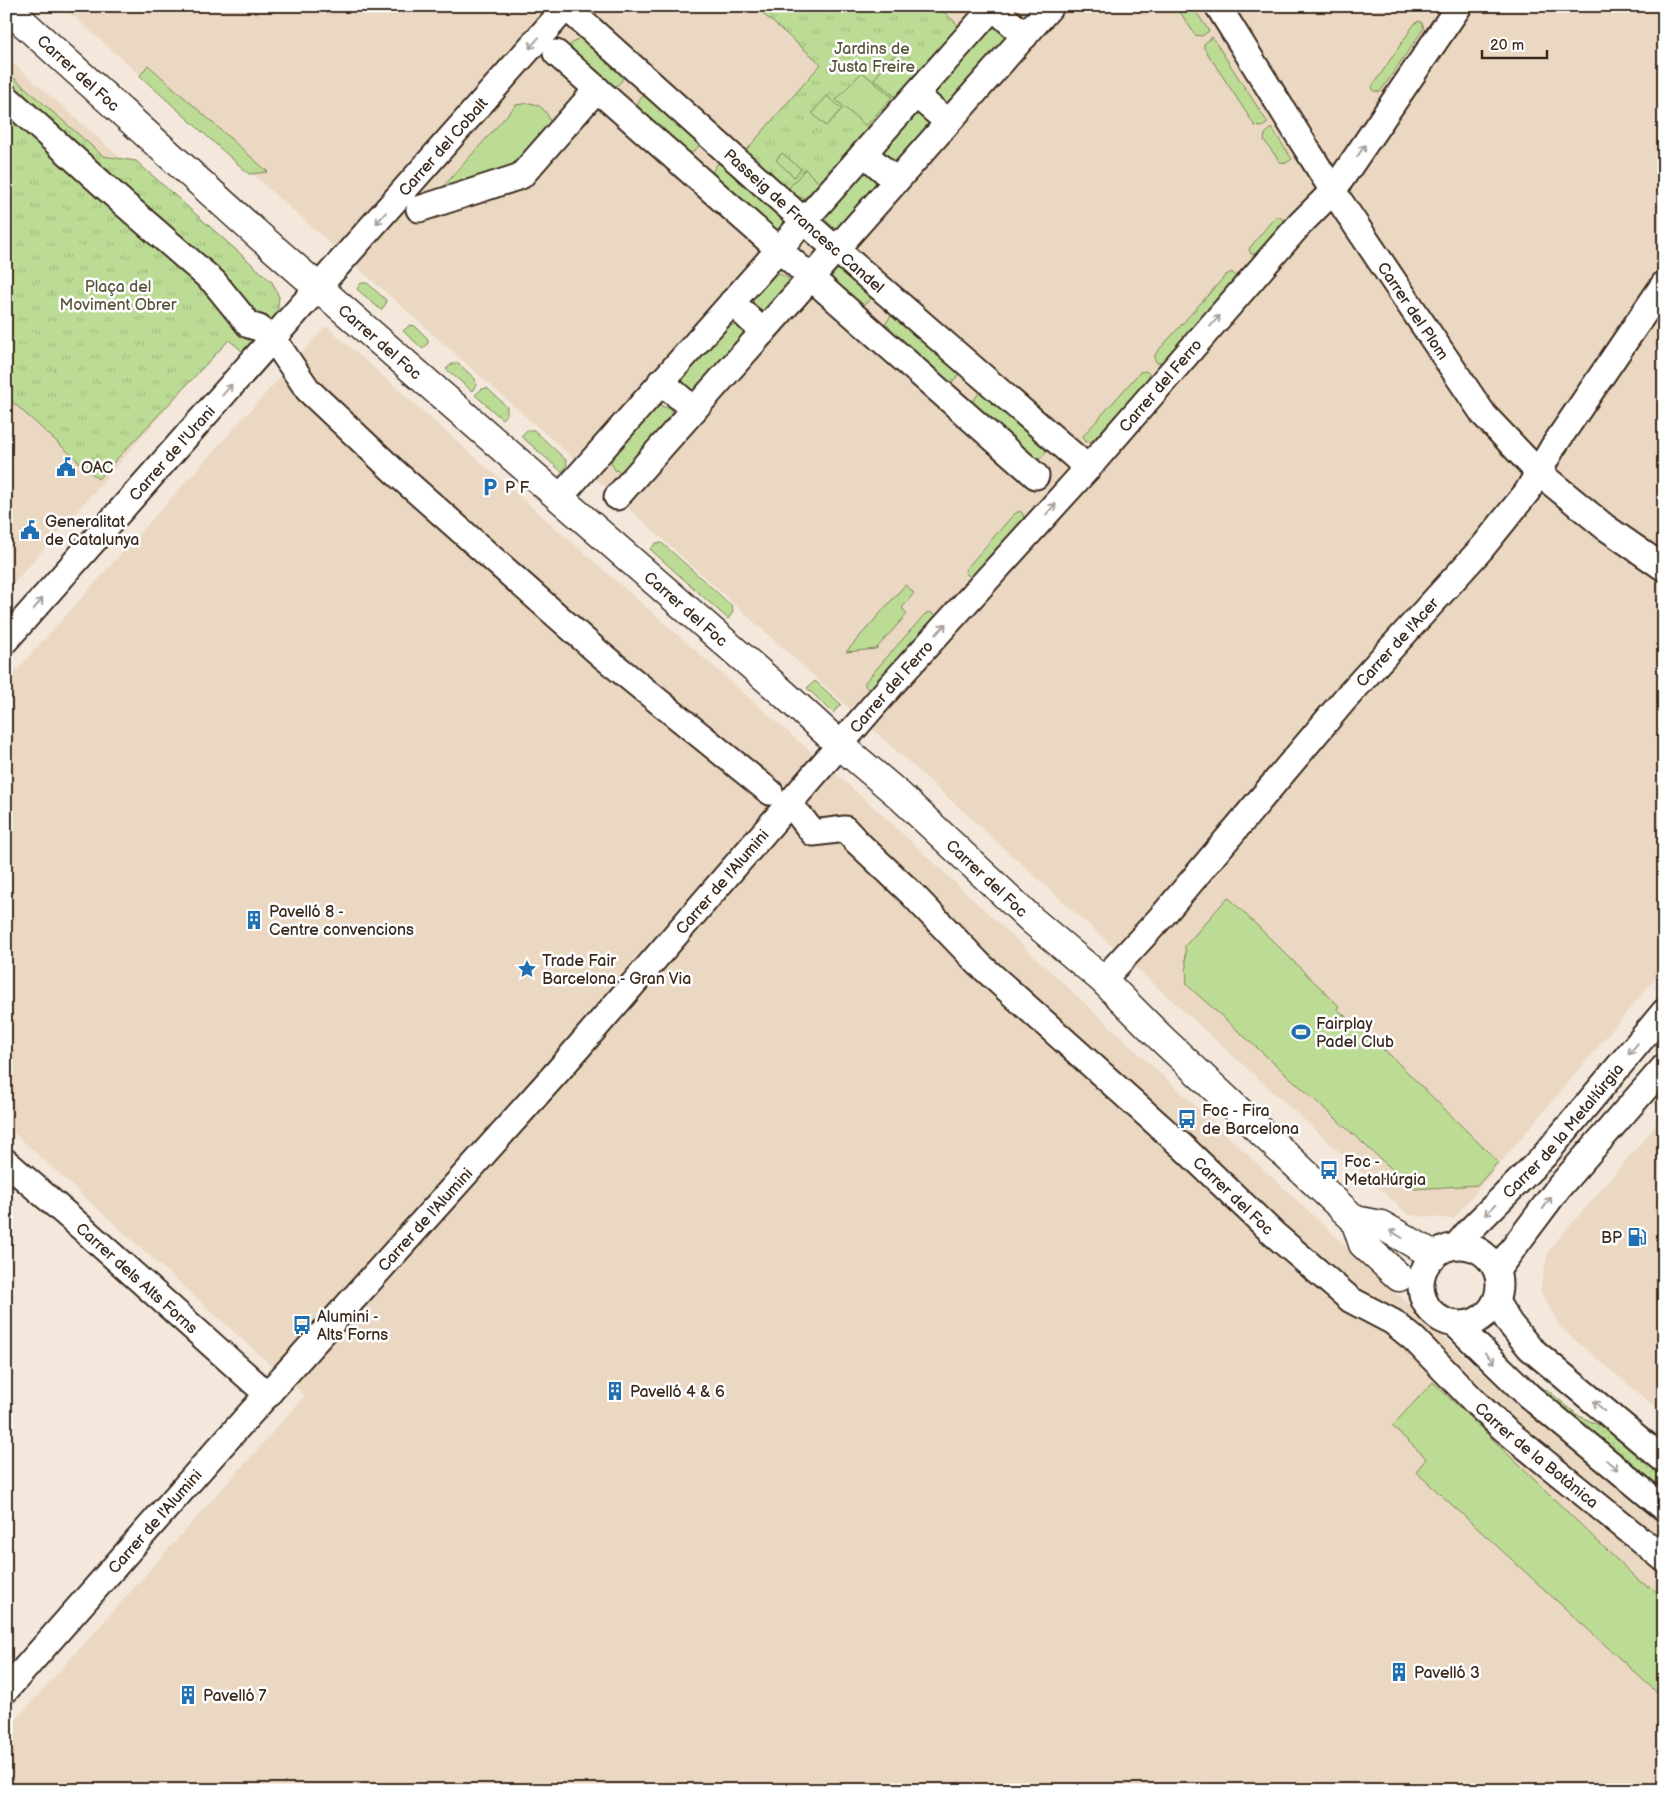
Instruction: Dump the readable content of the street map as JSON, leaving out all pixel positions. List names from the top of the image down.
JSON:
{
  "streets": {
    "street": [
      "Carrer del Foc",
      "Carrer del Cobalt",
      "Passeig de Francesc Candel",
      "Carrer del Plom",
      "Carrer del Ferro",
      "Carrer de l'Urani",
      "Carrer de l'Acer",
      "Carrer de l'Alumini",
      "Carrer de la Metal·lúrgia",
      "Carrer dels Alts Forns",
      "Carrer de la Botànica"
    ]
  },
  "crossings": [
    ["Carrer del Foc", "Carrer del Cobalt"],
    ["Carrer del Foc", "Carrer del Ferro"],
    ["Carrer del Foc", "Carrer de l'Urani"],
    ["Carrer del Foc", "Carrer de l'Acer"],
    ["Carrer del Foc", "Carrer de l'Alumini"],
    ["Carrer del Foc", "Carrer de la Metal·lúrgia"],
    ["Carrer del Foc", "Carrer de la Botànica"],
    ["Carrer del Cobalt", "Passeig de Francesc Candel"],
    ["Carrer del Cobalt", "Carrer de l'Urani"],
    ["Passeig de Francesc Candel", "Carrer del Ferro"],
    ["Carrer del Plom", "Carrer del Ferro"],
    ["Carrer del Plom", "Carrer de l'Acer"],
    ["Carrer del Ferro", "Carrer de l'Alumini"],
    ["Carrer de l'Alumini", "Carrer dels Alts Forns"]
  ],
  "one_way": ["Carrer del Ferro", "Carrer de l'Urani"],
  "parks": ["Jardins de Justa Freire", "Plaça del Moviment Obrer"],
  "places": {
    "public building": ["OAC", "Generalitat de Catalunya"],
    "parking": ["P F"],
    "building": [
      "Pavelló 8 - Centre convencions",
      "Pavelló 4 & 6",
      "Pavelló 3",
      "Pavelló 7"
    ],
    "place": ["Trade Fair Barcelona - Gran Via"],
    "sports": ["Fairplay Padel Club"],
    "bus stop": ["Foc - Fira de Barcelona", "Foc - Metal·lúrgia", "Alumini - Alts Forns"],
    "fuel station": ["BP"]
  },
  "scale_bar": "20 m"
}
